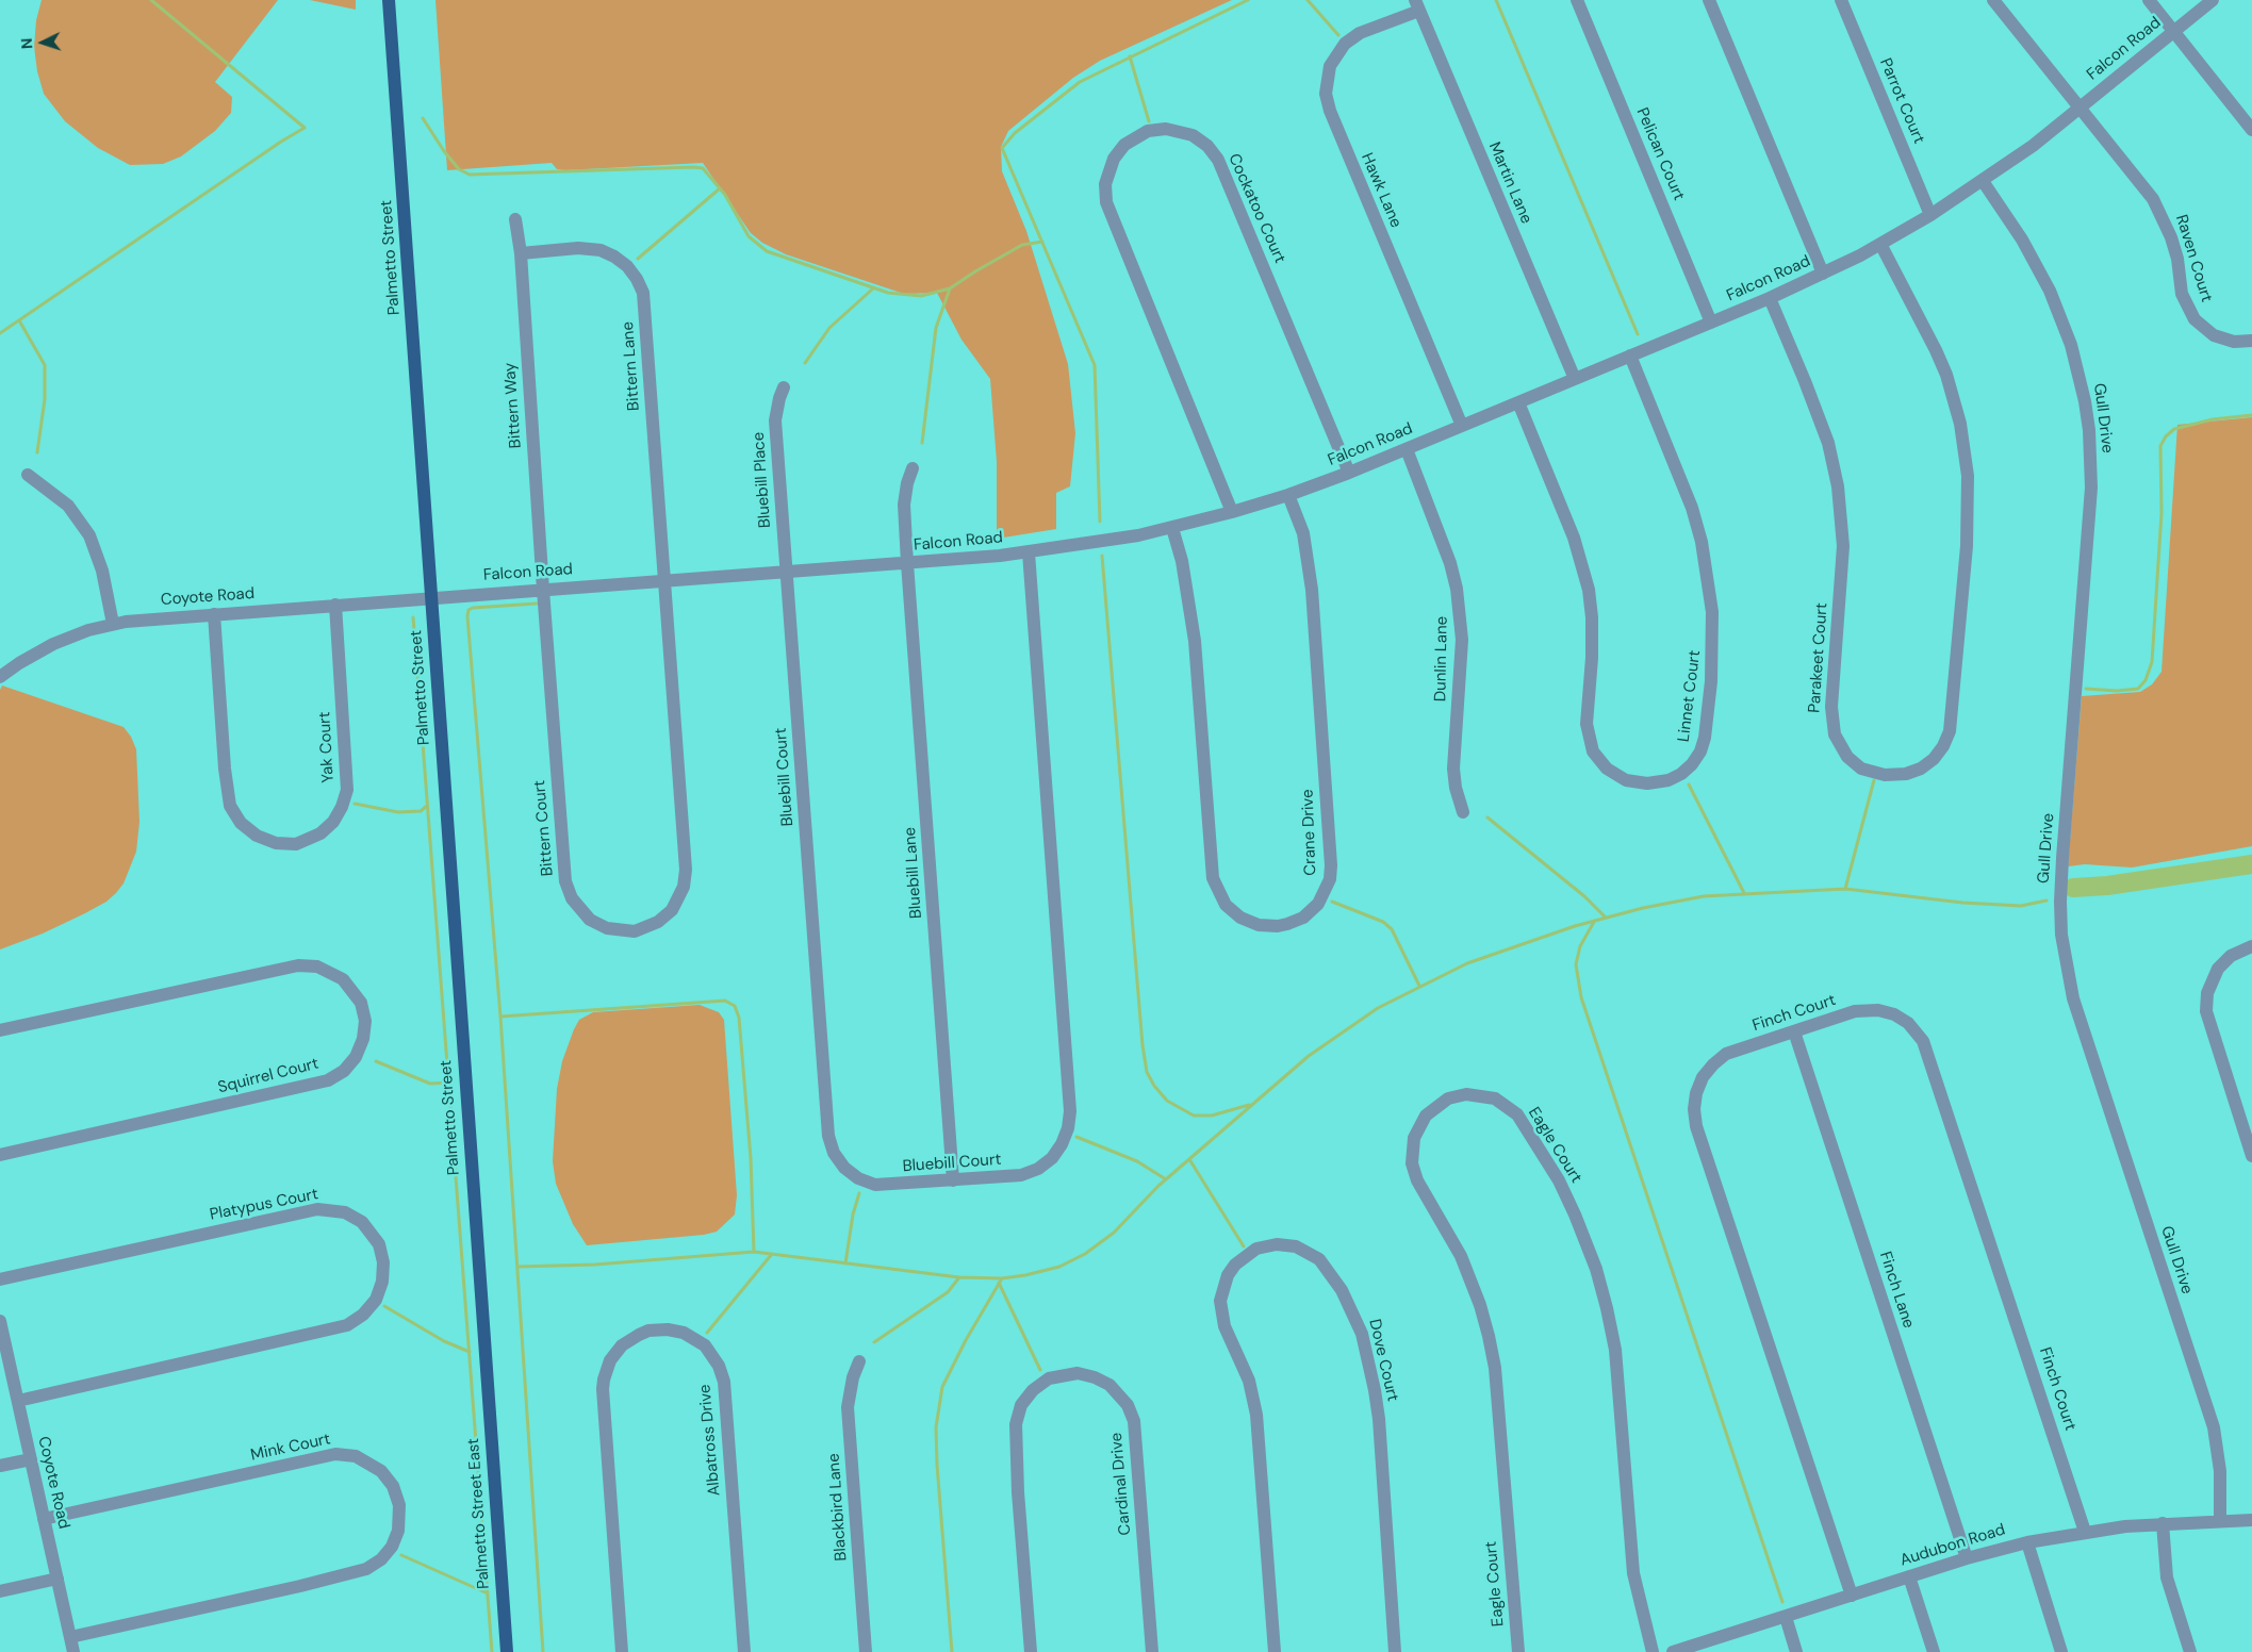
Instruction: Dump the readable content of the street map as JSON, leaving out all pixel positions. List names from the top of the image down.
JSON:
{
  "streets": {
    "main road": ["Palmetto Street", "Palmetto Street East"],
    "street": [
      "Falcon Road",
      "Parrot Court",
      "Pelican Court",
      "Martin Lane",
      "Hawk Lane",
      "Cockatoo Court",
      "Raven Court",
      "Bittern Lane",
      "Bittern Way",
      "Gull Drive",
      "Bluebill Place",
      "Coyote Road",
      "Parakeet Court",
      "Dunlin Lane",
      "Linnet Court",
      "Yak Court",
      "Bluebill Court",
      "Bittern Court",
      "Crane Drive",
      "Bluebill Lane",
      "Finch Court",
      "Squirrel Court",
      "Eagle Court",
      "Platypus Court",
      "Finch Lane",
      "Dove Court",
      "Albatross Drive",
      "Mink Court",
      "Cardinal Drive",
      "Blackbird Lane",
      "Audubon Road"
    ]
  },
  "crossings": [
    ["Falcon Road", "Parrot Court"],
    ["Falcon Road", "Pelican Court"],
    ["Falcon Road", "Martin Lane"],
    ["Falcon Road", "Hawk Lane"],
    ["Falcon Road", "Cockatoo Court"],
    ["Falcon Road", "Palmetto Street"],
    ["Falcon Road", "Raven Court"],
    ["Falcon Road", "Bittern Lane"],
    ["Falcon Road", "Bittern Way"],
    ["Falcon Road", "Gull Drive"],
    ["Falcon Road", "Bluebill Place"],
    ["Falcon Road", "Coyote Road"],
    ["Falcon Road", "Parakeet Court"],
    ["Falcon Road", "Dunlin Lane"],
    ["Falcon Road", "Linnet Court"],
    ["Falcon Road", "Bluebill Court"],
    ["Falcon Road", "Bittern Court"],
    ["Falcon Road", "Crane Drive"],
    ["Falcon Road", "Bluebill Lane"],
    ["Martin Lane", "Hawk Lane"],
    ["Palmetto Street", "Coyote Road"],
    ["Palmetto Street", "Palmetto Street East"],
    ["Bittern Lane", "Bittern Way"],
    ["Bittern Lane", "Bittern Court"],
    ["Bittern Way", "Bittern Court"],
    ["Gull Drive", "Audubon Road"],
    ["Bluebill Place", "Bluebill Court"],
    ["Coyote Road", "Yak Court"],
    ["Coyote Road", "Platypus Court"],
    ["Coyote Road", "Mink Court"],
    ["Bluebill Court", "Bluebill Lane"],
    ["Finch Court", "Finch Lane"],
    ["Finch Court", "Audubon Road"],
    ["Finch Lane", "Audubon Road"]
  ],
  "north": "left"
}
